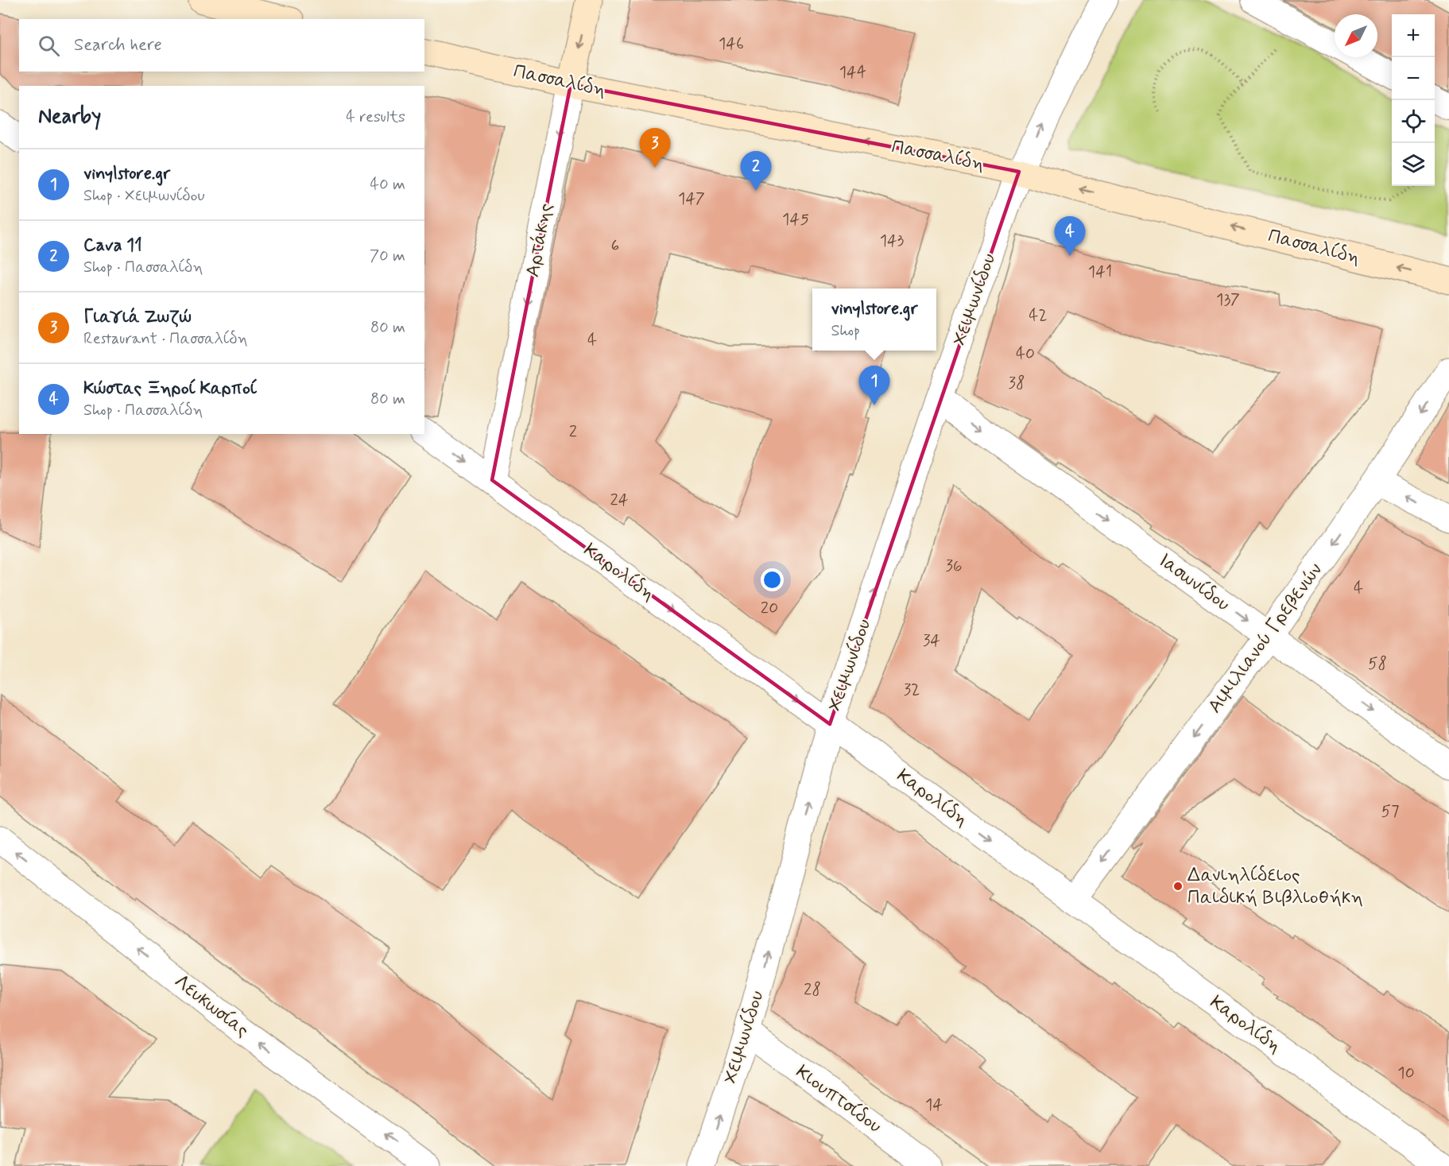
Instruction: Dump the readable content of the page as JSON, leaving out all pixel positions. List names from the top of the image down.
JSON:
{
  "streets": {
    "main road": ["Πασσαλίδη", "Αρτάκης"],
    "street": [
      "Χειμωνίδου",
      "Καρολίδη",
      "Ιασωνίδου",
      "Αιμιλιανού Γρεβενών",
      "Λευκωσίας",
      "Κιουπτσίδου"
    ]
  },
  "crossings": [
    ["Πασσαλίδη", "Αρτάκης"],
    ["Πασσαλίδη", "Χειμωνίδου"],
    ["Αρτάκης", "Καρολίδη"],
    ["Χειμωνίδου", "Καρολίδη"],
    ["Χειμωνίδου", "Ιασωνίδου"],
    ["Χειμωνίδου", "Κιουπτσίδου"],
    ["Καρολίδη", "Αιμιλιανού Γρεβενών"],
    ["Ιασωνίδου", "Αιμιλιανού Γρεβενών"]
  ],
  "one_way": [
    "Πασσαλίδη",
    "Αρτάκης",
    "Χειμωνίδου",
    "Καρολίδη",
    "Ιασωνίδου",
    "Αιμιλιανού Γρεβενών",
    "Λευκωσίας"
  ],
  "places": ["Δανιηλίδειος Παιδική Βιβλιοθήκη"],
  "house_numbers": [
    "146",
    "144",
    "147",
    "145",
    "143",
    "6",
    "141",
    "137",
    "42",
    "4",
    "40",
    "38",
    "2",
    "24",
    "36",
    "4",
    "20",
    "34",
    "58",
    "32",
    "57",
    "28",
    "10",
    "14"
  ],
  "north": "bottom left",
  "page": {
    "map_buttons": ["+", "−"],
    "search": "Search here",
    "heading": ["Nearby", "4 results"],
    "pins": [
      "3",
      "2",
      "4",
      "1"
    ],
    "list": [
      {
        "mark": "1",
        "name": "vinylstore.gr",
        "note": "Shop · Χειμωνίδου",
        "value": "40 m"
      },
      {
        "mark": "2",
        "name": "Cava 11",
        "note": "Shop · Πασσαλίδη",
        "value": "70 m"
      },
      {
        "mark": "3",
        "name": "Γιαγιά Ζωζώ",
        "note": "Restaurant · Πασσαλίδη",
        "value": "80 m"
      },
      {
        "mark": "4",
        "name": "Κώστας Ξηροί Καρποί",
        "note": "Shop · Πασσαλίδη",
        "value": "80 m"
      }
    ],
    "popup": ["vinylstore.gr", "Shop"]
  }
}
